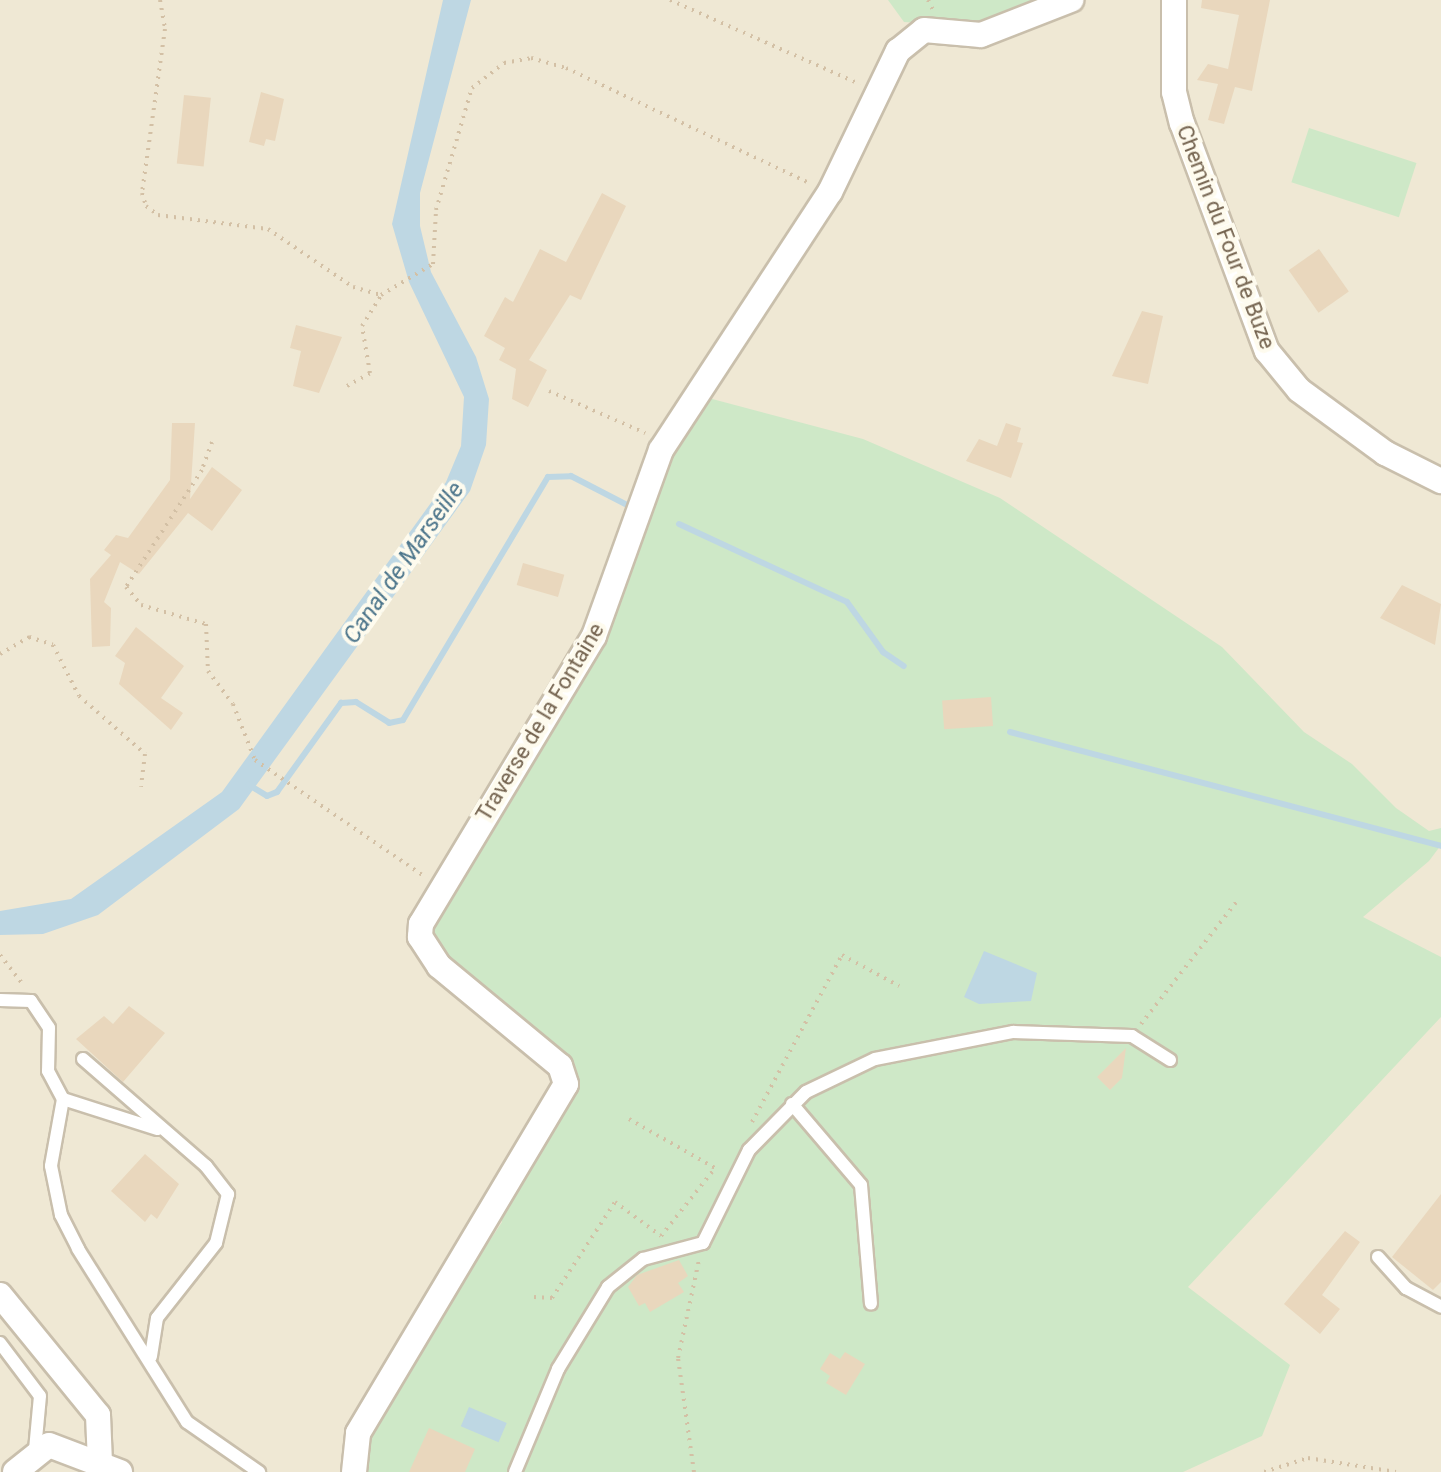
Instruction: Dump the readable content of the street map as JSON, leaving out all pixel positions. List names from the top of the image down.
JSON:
{
  "streets": {
    "street": ["Chemin du Four de Buze", "Traverse de la Fontaine"]
  },
  "water": ["Canal de Marseille"]
}
